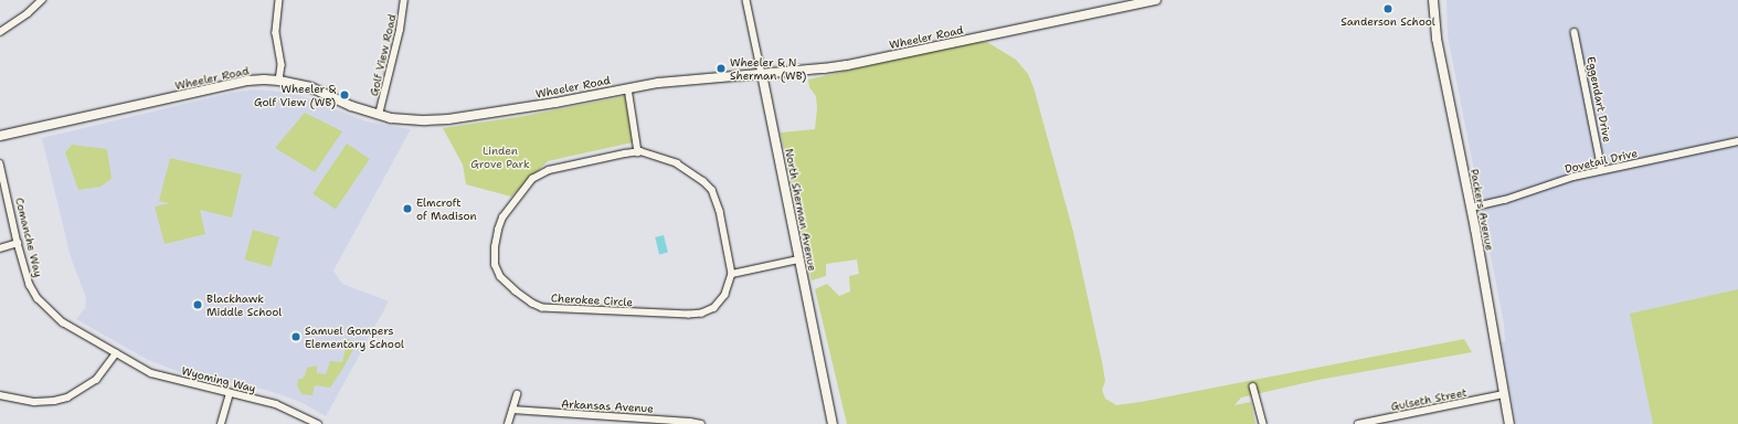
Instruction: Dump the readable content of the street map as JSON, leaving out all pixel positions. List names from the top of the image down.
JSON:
{
  "streets": {
    "street": [
      "Wheeler Road",
      "Golf View Road",
      "Eggendart Drive",
      "Dovetail Drive",
      "North Sherman Avenue",
      "Packers Avenue",
      "Comanche Way",
      "Cherokee Circle",
      "Wyoming Way",
      "Gulseth Street",
      "Arkansas Avenue"
    ]
  },
  "crossings": [
    ["Wheeler Road", "Golf View Road"],
    ["Wheeler Road", "North Sherman Avenue"],
    ["Eggendart Drive", "Dovetail Drive"],
    ["Dovetail Drive", "Packers Avenue"],
    ["Packers Avenue", "Gulseth Street"],
    ["Comanche Way", "Wyoming Way"]
  ],
  "parks": ["Linden Grove Park"],
  "places": [
    "Sanderson School",
    "Wheeler & N Sherman (WB)",
    "Wheeler & Golf View (WB)",
    "Elmcroft of Madison",
    "Blackhawk Middle School",
    "Samuel Gompers Elementary School"
  ]
}
